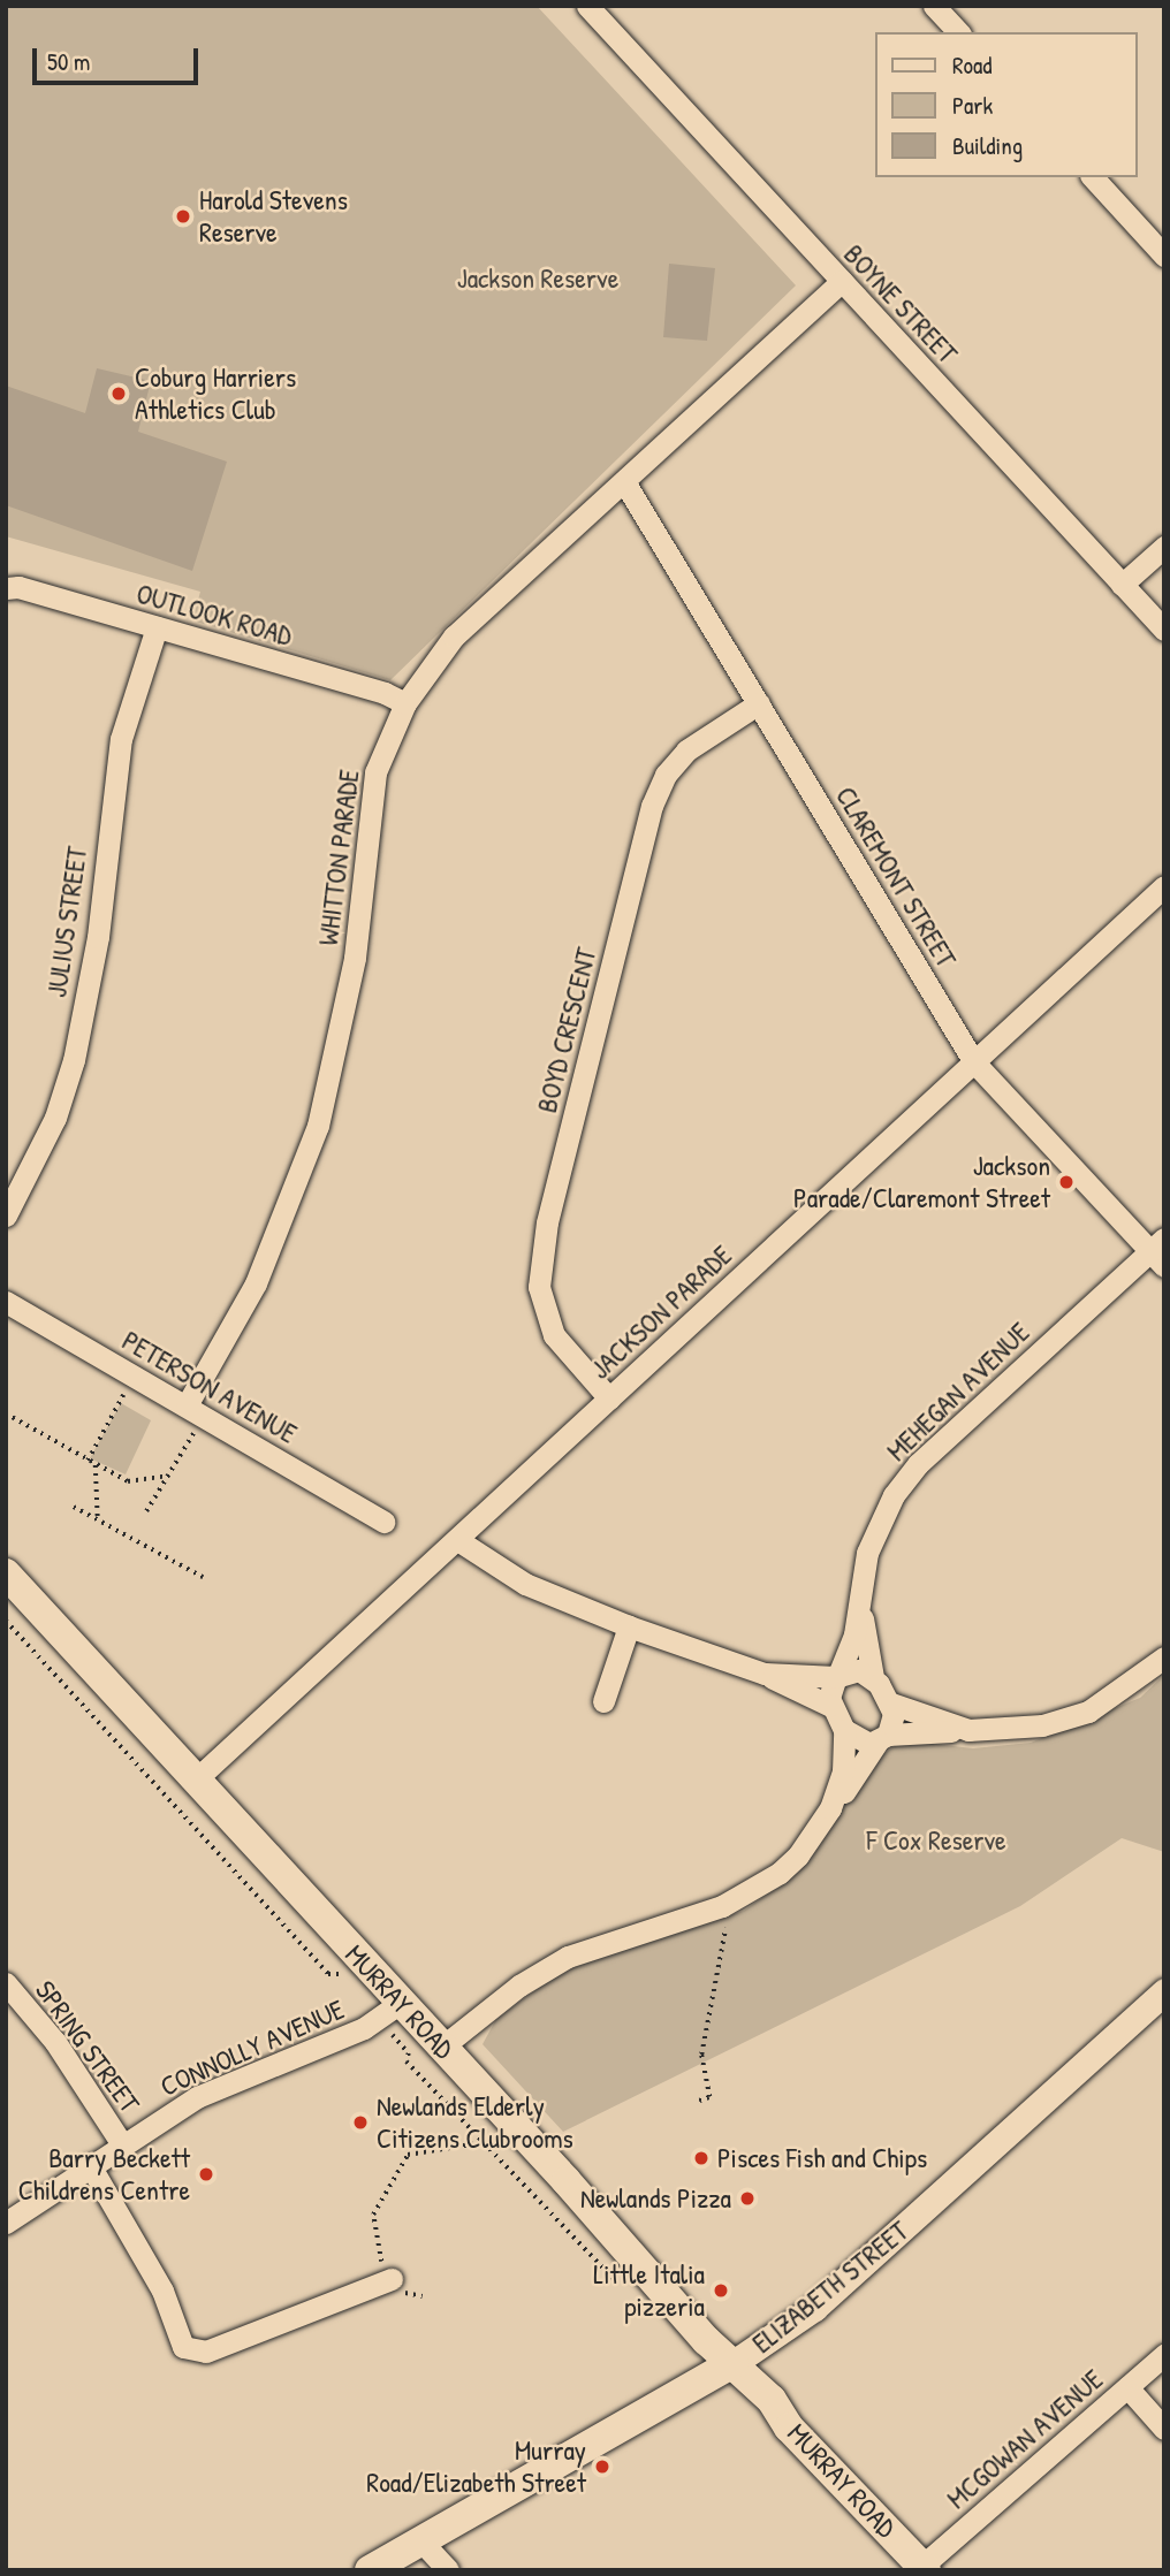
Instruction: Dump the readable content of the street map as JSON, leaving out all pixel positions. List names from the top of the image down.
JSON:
{
  "streets": {
    "main road": ["MURRAY ROAD", "ELIZABETH STREET"],
    "street": [
      "BOYNE STREET",
      "OUTLOOK ROAD",
      "WHITTON PARADE",
      "CLAREMONT STREET",
      "JULIUS STREET",
      "BOYD CRESCENT",
      "JACKSON PARADE",
      "PETERSON AVENUE",
      "MEHEGAN AVENUE",
      "SPRING STREET",
      "CONNOLLY AVENUE",
      "MCGOWAN AVENUE"
    ]
  },
  "crossings": [
    ["BOYNE STREET", "WHITTON PARADE"],
    ["OUTLOOK ROAD", "WHITTON PARADE"],
    ["OUTLOOK ROAD", "JULIUS STREET"],
    ["WHITTON PARADE", "CLAREMONT STREET"],
    ["WHITTON PARADE", "PETERSON AVENUE"],
    ["CLAREMONT STREET", "BOYD CRESCENT"],
    ["CLAREMONT STREET", "JACKSON PARADE"],
    ["CLAREMONT STREET", "MEHEGAN AVENUE"],
    ["BOYD CRESCENT", "JACKSON PARADE"],
    ["JACKSON PARADE", "MURRAY ROAD"],
    ["MURRAY ROAD", "CONNOLLY AVENUE"],
    ["MURRAY ROAD", "ELIZABETH STREET"],
    ["MURRAY ROAD", "MCGOWAN AVENUE"],
    ["SPRING STREET", "CONNOLLY AVENUE"]
  ],
  "parks": ["Jackson Reserve", "F Cox Reserve"],
  "places": [
    "Harold Stevens Reserve",
    "Coburg Harriers Athletics Club",
    "Jackson Parade/Claremont Street",
    "Newlands Elderly Citizens Clubrooms",
    "Pisces Fish and Chips",
    "Barry Beckett Childrens Centre",
    "Newlands Pizza",
    "Little Italia pizzeria",
    "Murray Road/Elizabeth Street"
  ],
  "legend": ["Road", "Park", "Building"],
  "scale_bar": "50 m"
}
